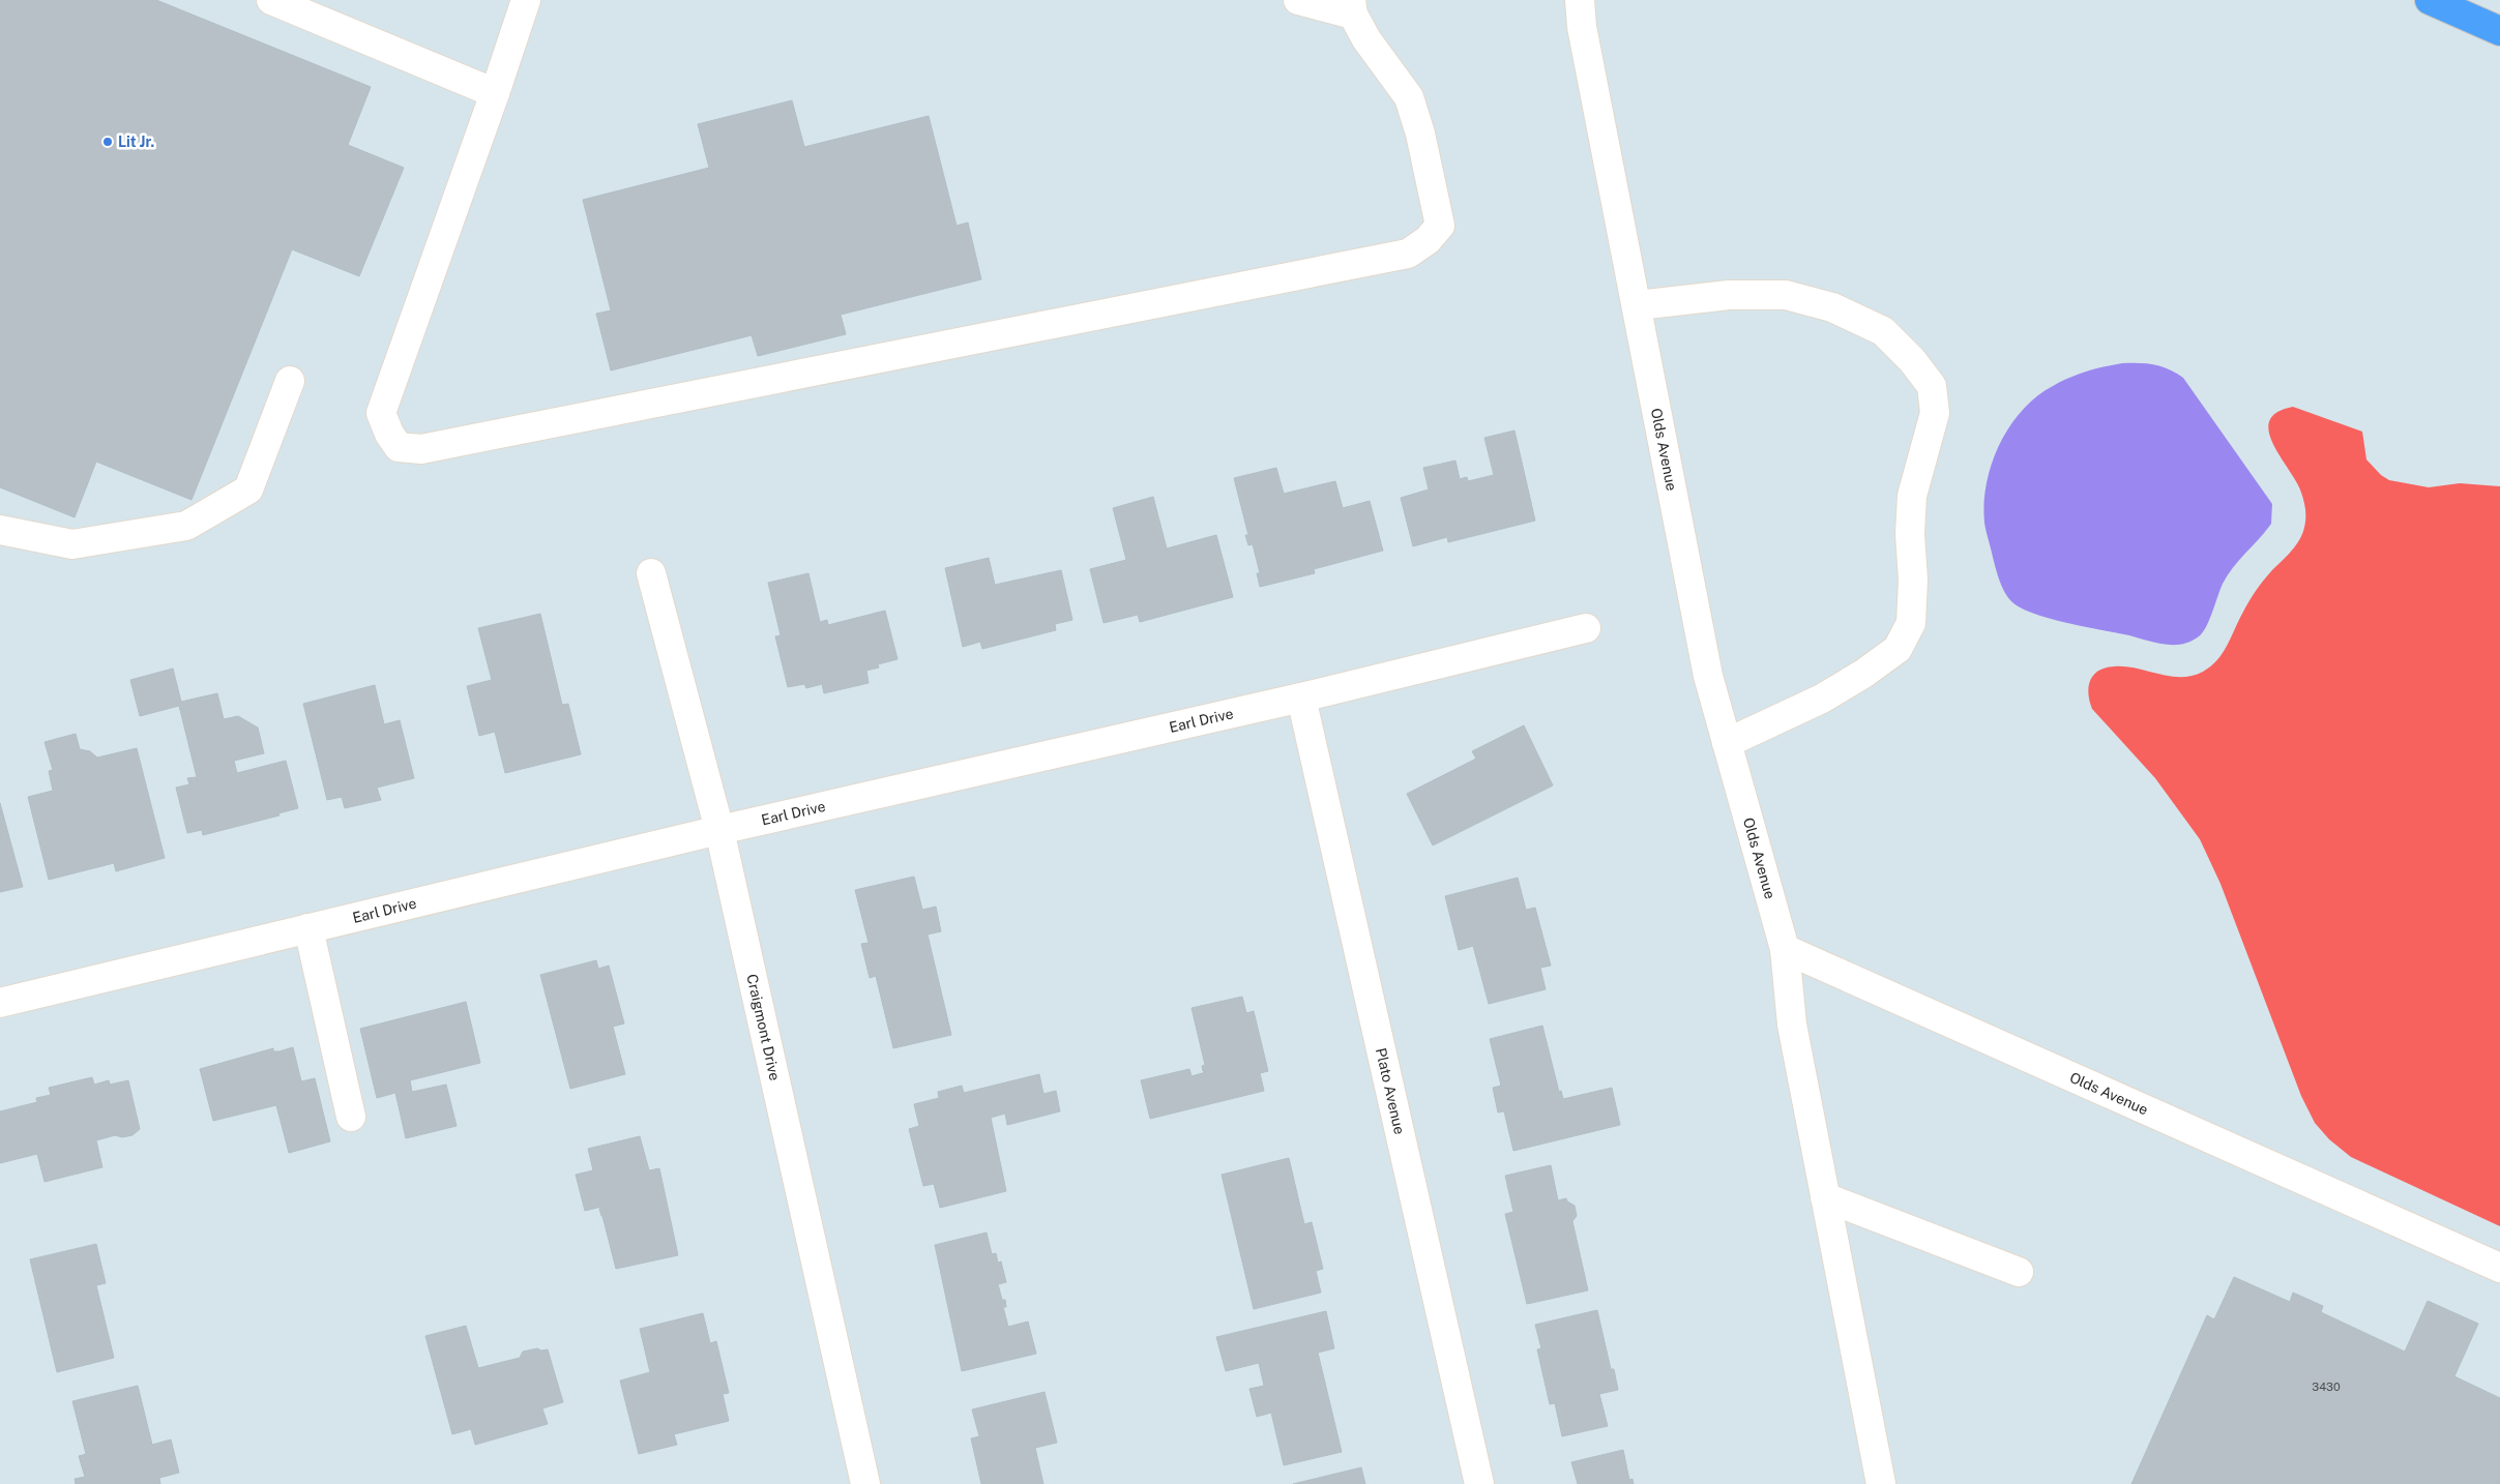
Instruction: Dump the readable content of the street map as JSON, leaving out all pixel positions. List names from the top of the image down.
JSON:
{
  "streets": {
    "street": [
      "Olds Avenue",
      "Earl Drive",
      "Craigmont Drive",
      "Plato Avenue"
    ]
  },
  "crossings": [
    ["Earl Drive", "Craigmont Drive"],
    ["Earl Drive", "Plato Avenue"]
  ],
  "places": ["Lit Jr."],
  "house_numbers": ["3430"]
}
